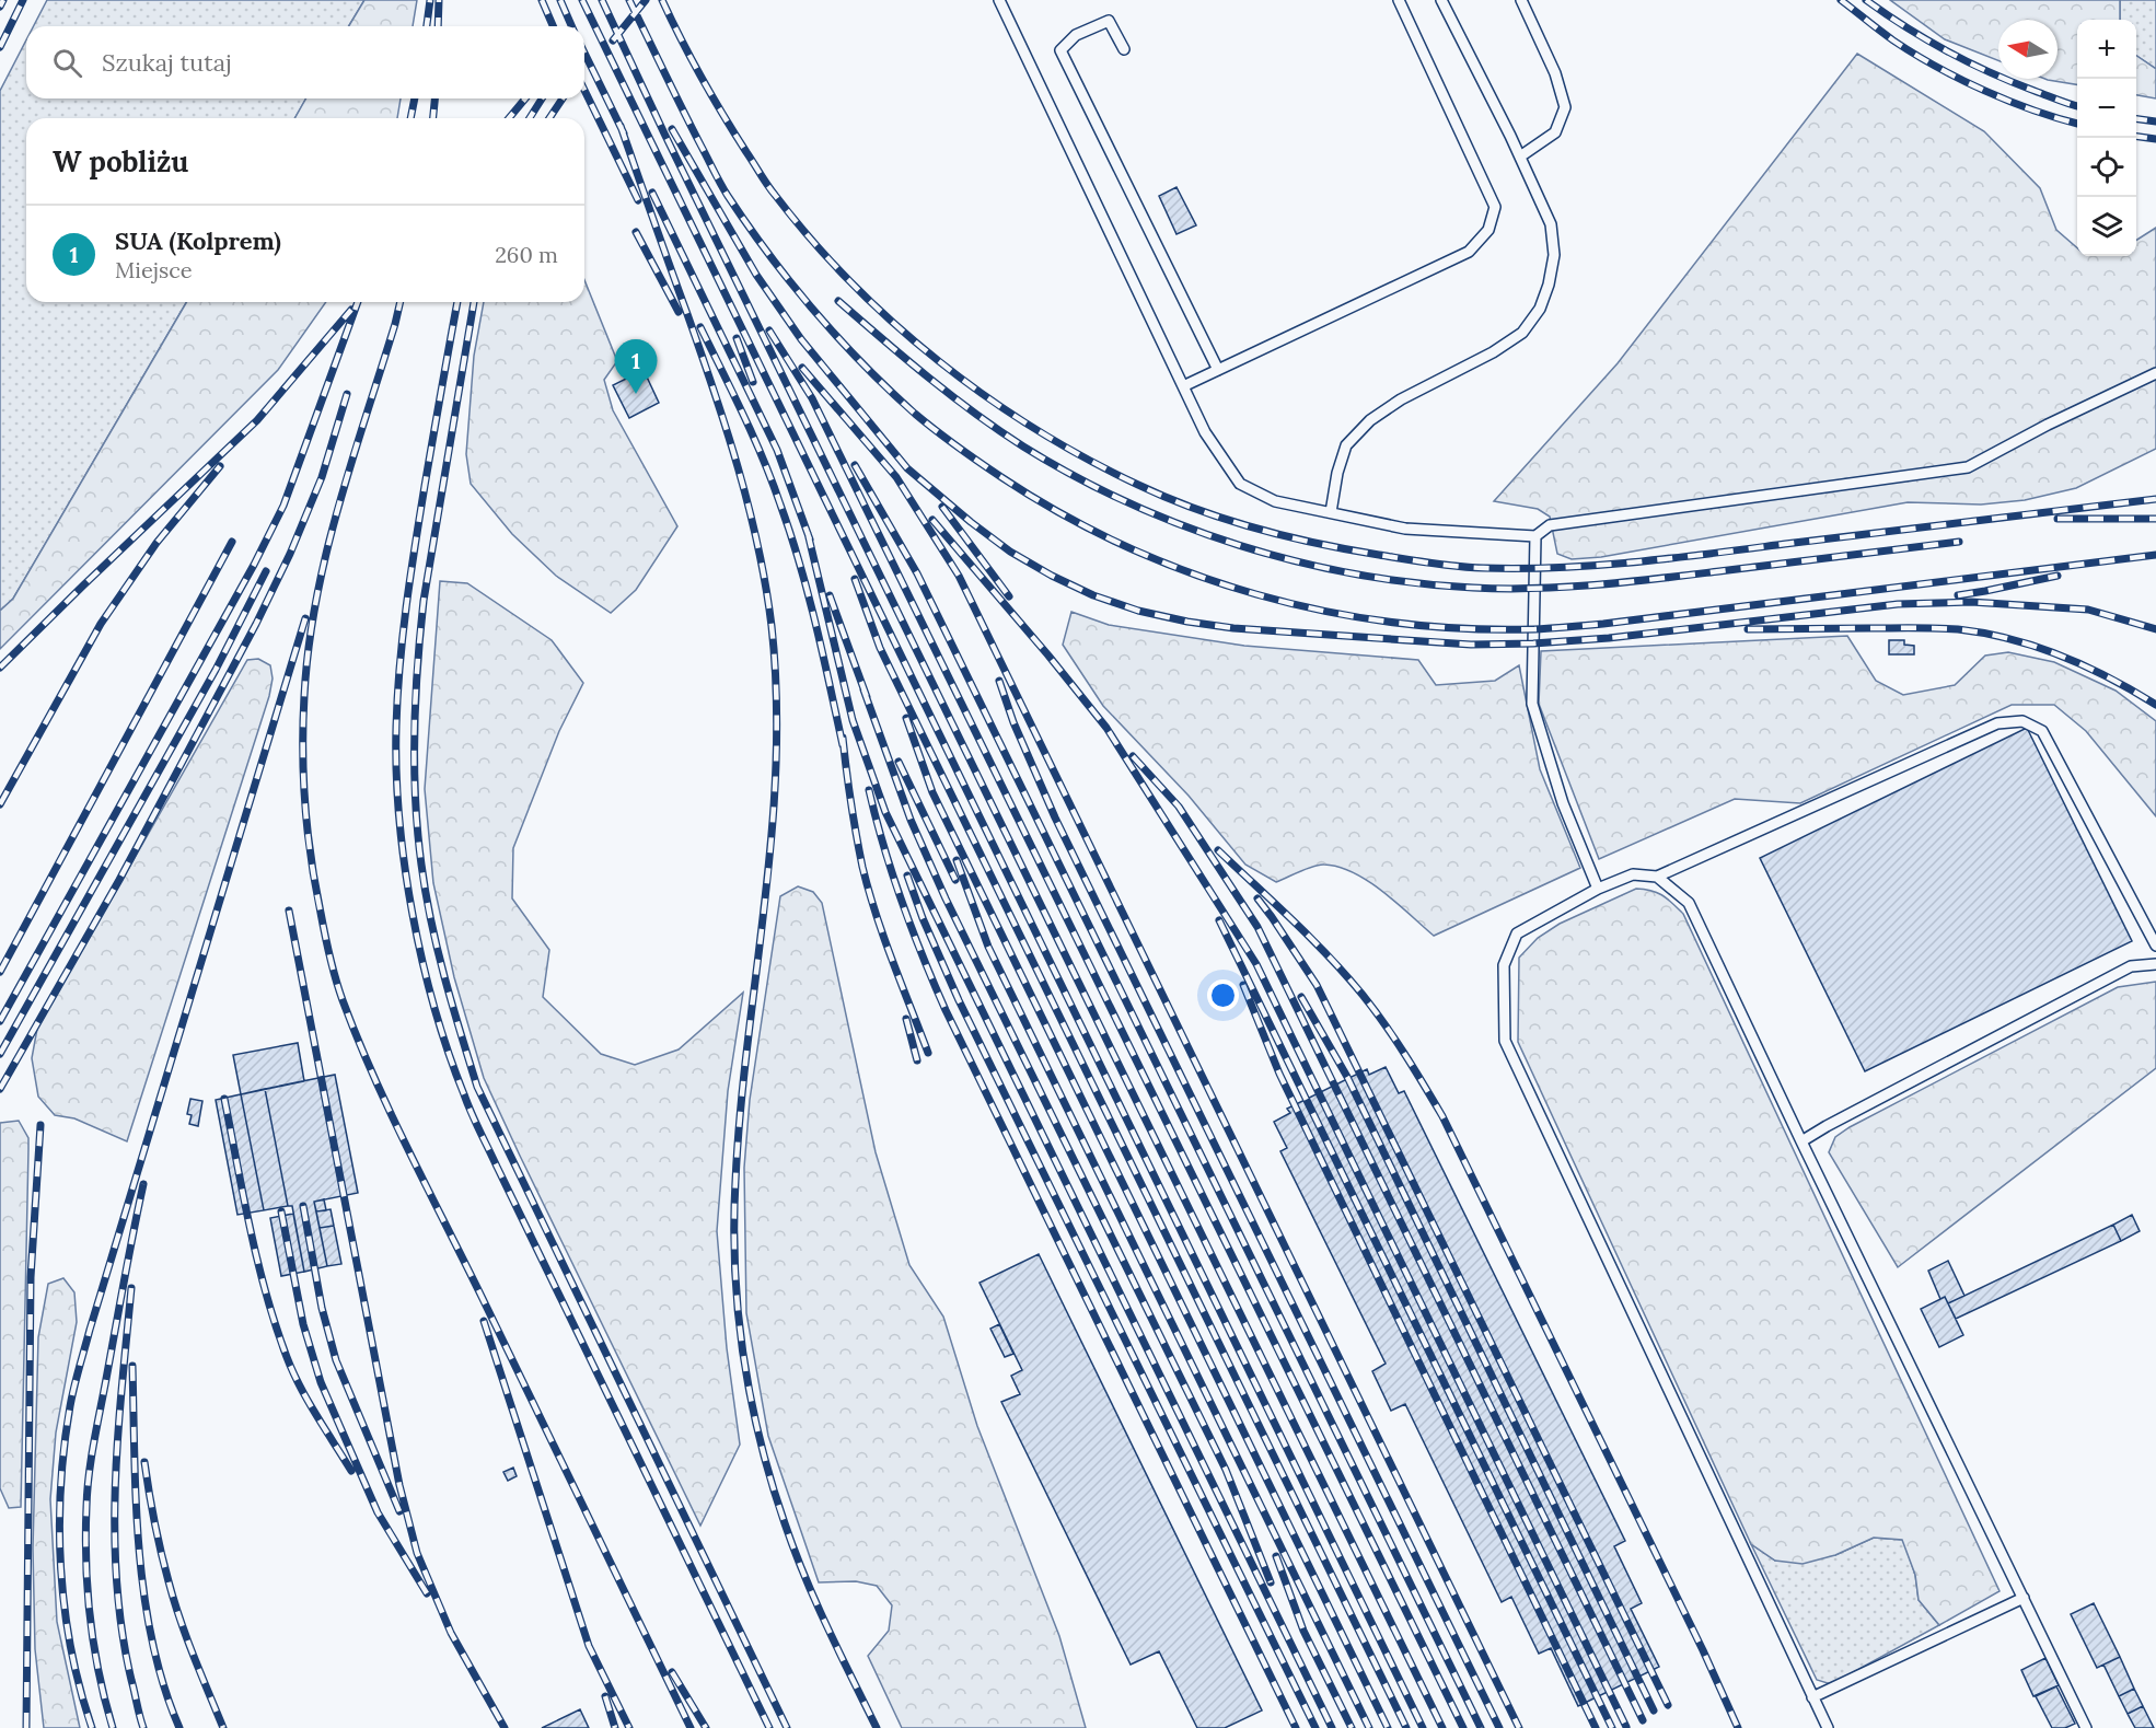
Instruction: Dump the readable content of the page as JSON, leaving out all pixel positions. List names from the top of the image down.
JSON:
{
  "north": "left",
  "page": {
    "map_buttons": ["+", "−"],
    "search": "Szukaj tutaj",
    "heading": "W pobliżu",
    "list": [
      {
        "mark": "1",
        "name": "SUA (Kolprem)",
        "note": "Miejsce",
        "value": "260 m"
      }
    ],
    "pins": "1"
  }
}
